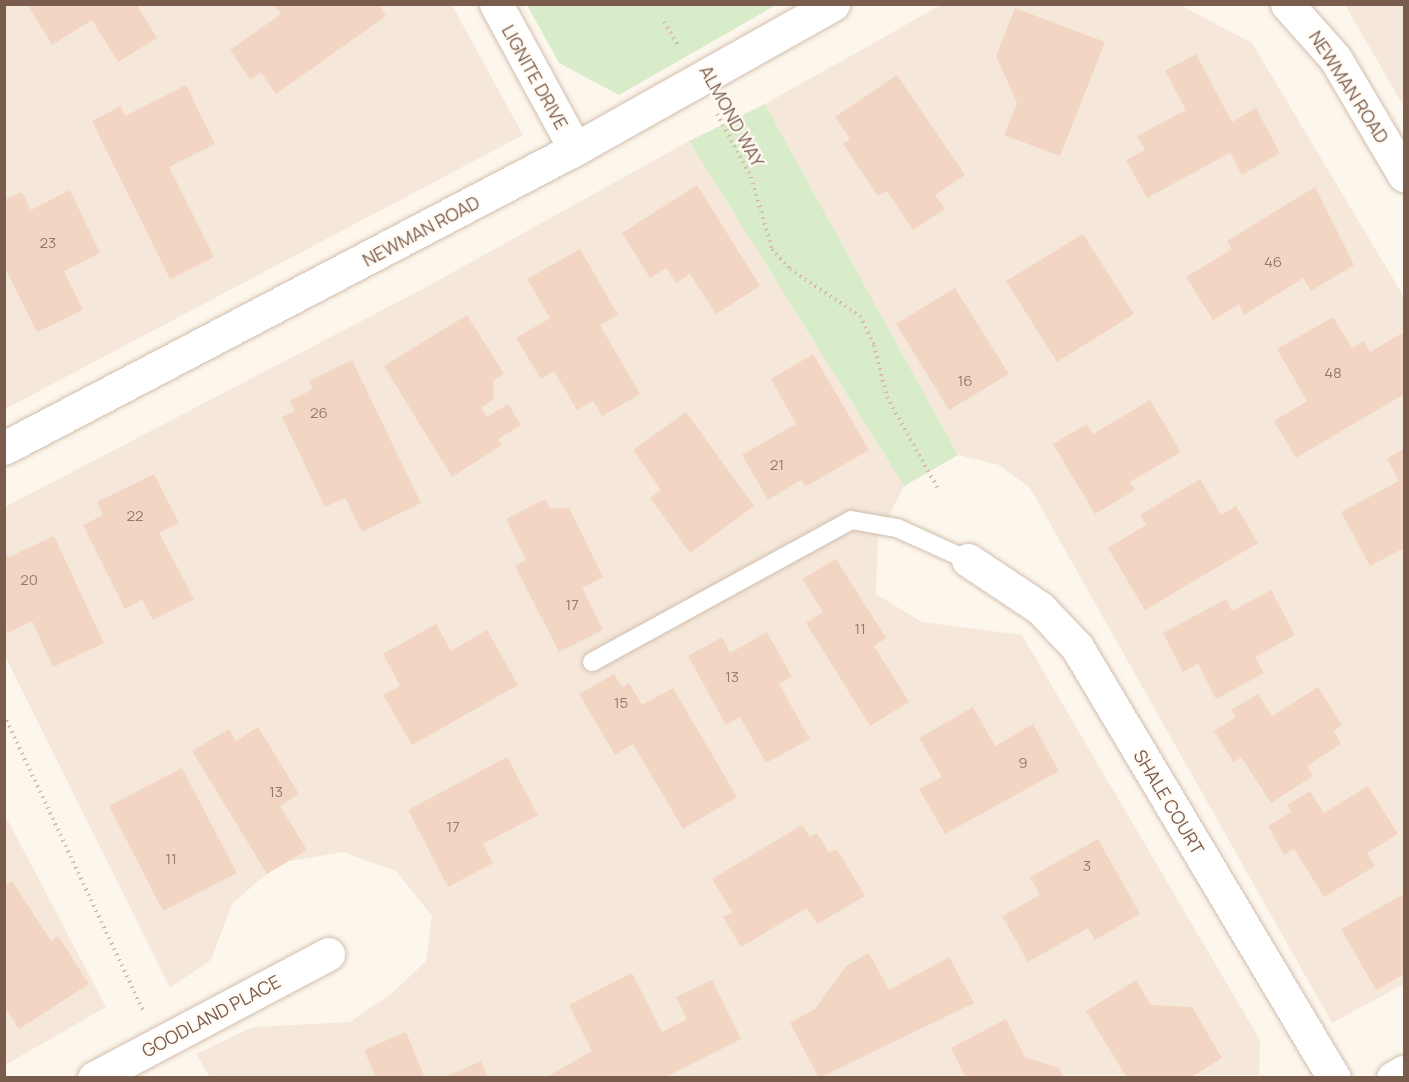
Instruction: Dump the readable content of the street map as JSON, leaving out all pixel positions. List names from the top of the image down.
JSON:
{
  "streets": {
    "street": [
      "LIGNITE DRIVE",
      "NEWMAN ROAD",
      "SHALE COURT",
      "GOODLAND PLACE"
    ],
    "path": ["ALMOND WAY"]
  },
  "crossings": [
    ["LIGNITE DRIVE", "NEWMAN ROAD"],
    ["NEWMAN ROAD", "ALMOND WAY"]
  ],
  "house_numbers": [
    "23",
    "46",
    "48",
    "16",
    "26",
    "21",
    "22",
    "20",
    "17",
    "11",
    "13",
    "15",
    "9",
    "13",
    "17",
    "11",
    "3"
  ]
}
